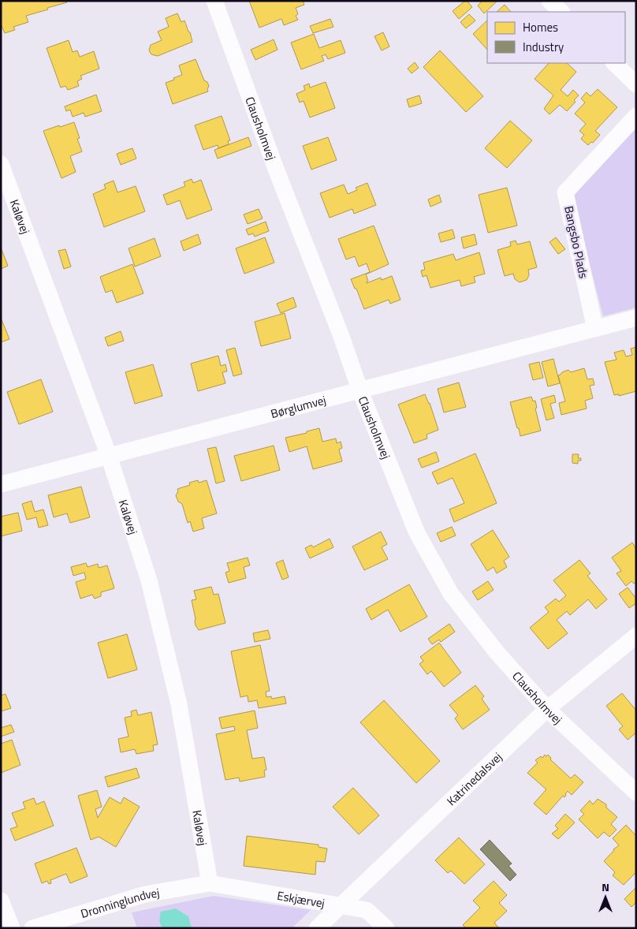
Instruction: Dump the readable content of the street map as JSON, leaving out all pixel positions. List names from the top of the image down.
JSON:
{
  "streets": {
    "street": [
      "Clausholmvej",
      "Kaløvej",
      "Bangsbo Plads",
      "Børglumvej",
      "Katrinedalsvej",
      "Eskjærvej",
      "Dronninglundvej"
    ]
  },
  "crossings": [
    ["Clausholmvej", "Børglumvej"],
    ["Clausholmvej", "Katrinedalsvej"],
    ["Kaløvej", "Børglumvej"],
    ["Kaløvej", "Eskjærvej"],
    ["Kaløvej", "Dronninglundvej"],
    ["Bangsbo Plads", "Børglumvej"],
    ["Katrinedalsvej", "Eskjærvej"],
    ["Eskjærvej", "Dronninglundvej"]
  ],
  "legend": ["Homes", "Industry"],
  "north": "top"
}
